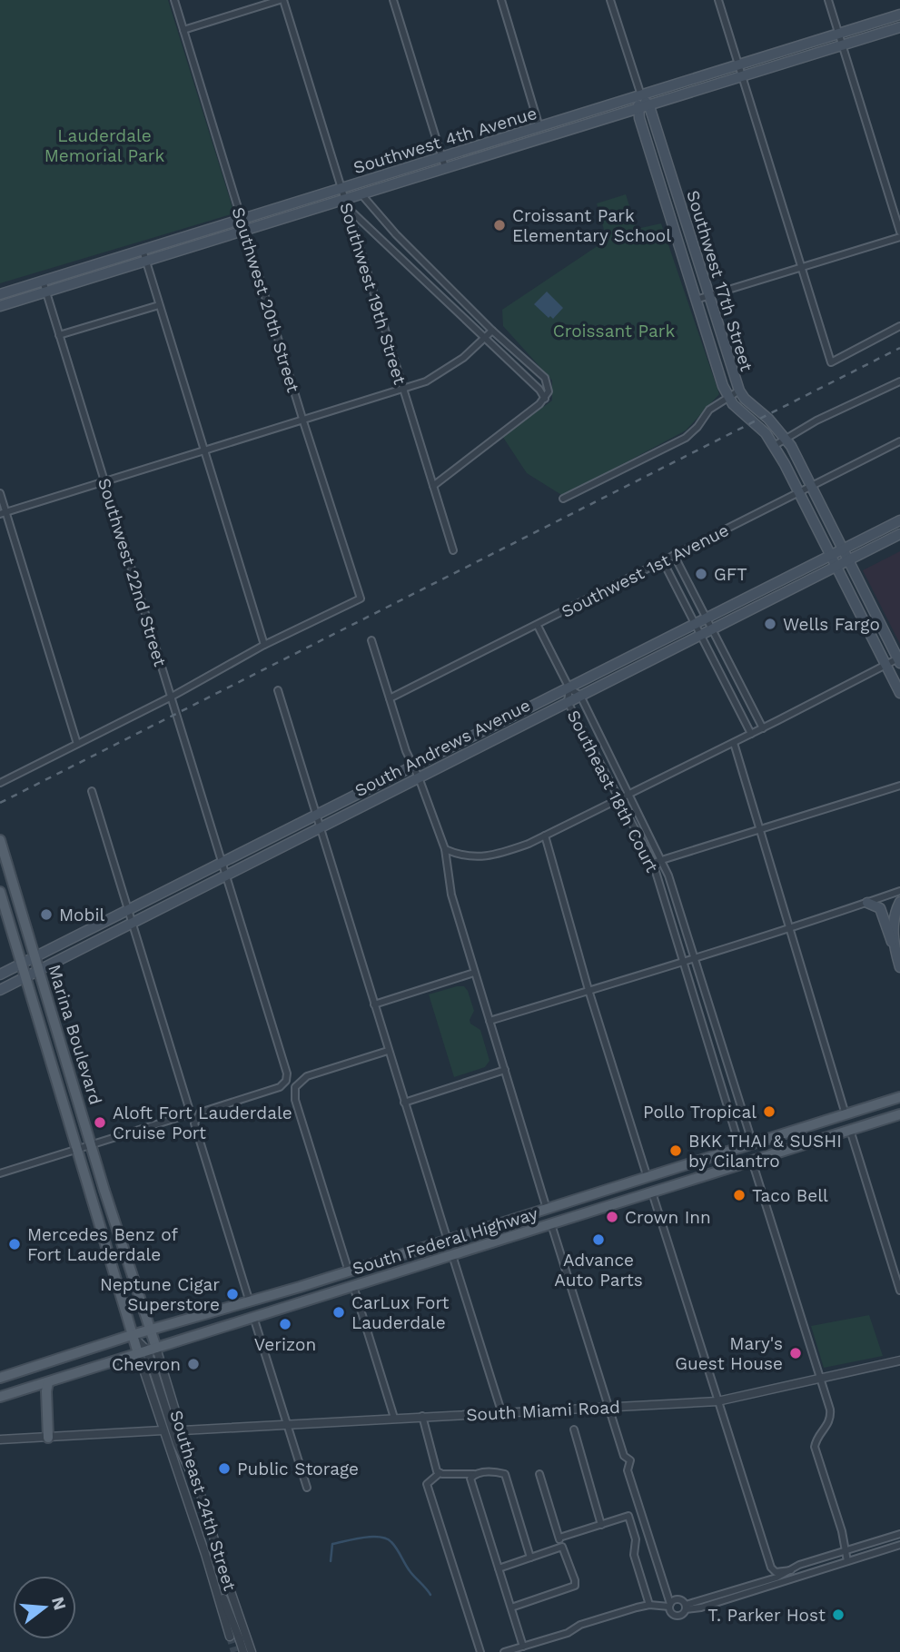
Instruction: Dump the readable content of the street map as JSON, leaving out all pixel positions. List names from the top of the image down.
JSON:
{
  "streets": {
    "main road": [
      "Southwest 4th Avenue",
      "Southwest 17th Street",
      "South Andrews Avenue",
      "Marina Boulevard",
      "South Federal Highway"
    ],
    "street": [
      "Southwest 19th Street",
      "Southwest 20th Street",
      "Southwest 1st Avenue",
      "Southwest 22nd Street",
      "Southeast 18th Court",
      "South Miami Road",
      "Southeast 24th Street"
    ]
  },
  "crossings": [
    ["Southwest 4th Avenue", "Southwest 17th Street"],
    ["Southwest 4th Avenue", "Southwest 19th Street"],
    ["Southwest 4th Avenue", "Southwest 20th Street"],
    ["Southwest 4th Avenue", "Southwest 22nd Street"],
    ["Southwest 17th Street", "Southwest 1st Avenue"],
    ["Southwest 17th Street", "South Andrews Avenue"],
    ["Southwest 22nd Street", "South Andrews Avenue"],
    ["Southwest 22nd Street", "South Federal Highway"],
    ["South Andrews Avenue", "Southeast 18th Court"],
    ["South Andrews Avenue", "Marina Boulevard"],
    ["Southeast 18th Court", "South Federal Highway"],
    ["Marina Boulevard", "South Federal Highway"],
    ["Marina Boulevard", "Southeast 24th Street"],
    ["South Federal Highway", "Southeast 24th Street"],
    ["South Miami Road", "Southeast 24th Street"]
  ],
  "parks": ["Lauderdale Memorial Park", "Croissant Park"],
  "places": [
    "Croissant Park Elementary School",
    "GFT",
    "Wells Fargo",
    "Mobil",
    "Pollo Tropical",
    "Aloft Fort Lauderdale Cruise Port",
    "BKK THAI & SUSHI by Cilantro",
    "Taco Bell",
    "Crown Inn",
    "Advance Auto Parts",
    "Mercedes Benz of Fort Lauderdale",
    "Neptune Cigar Superstore",
    "CarLux Fort Lauderdale",
    "Verizon",
    "Mary's Guest House",
    "Chevron",
    "Public Storage",
    "T. Parker Host"
  ],
  "north": "right"
}
